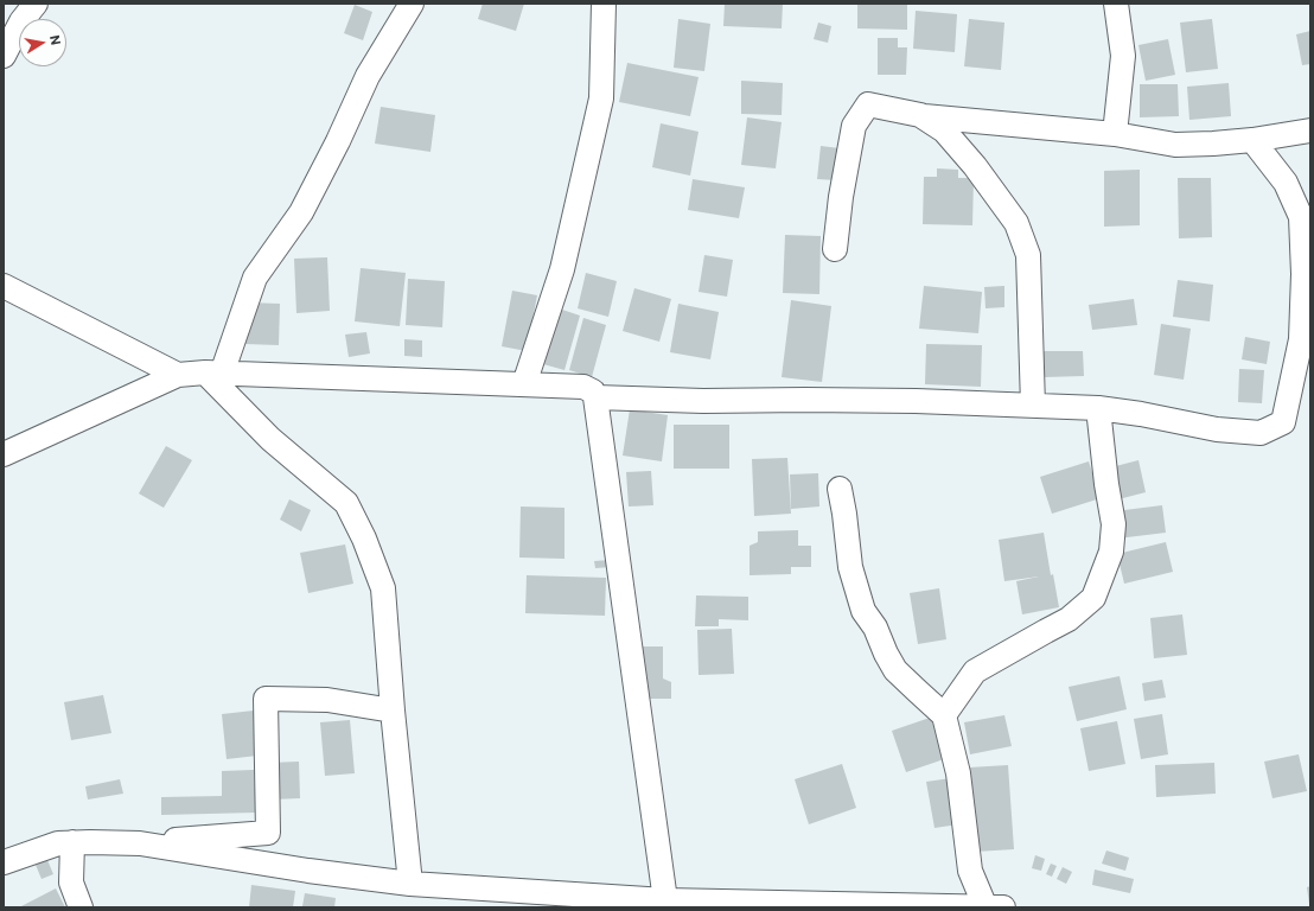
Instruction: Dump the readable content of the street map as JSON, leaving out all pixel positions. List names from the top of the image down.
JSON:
{
  "north": "right"
}
